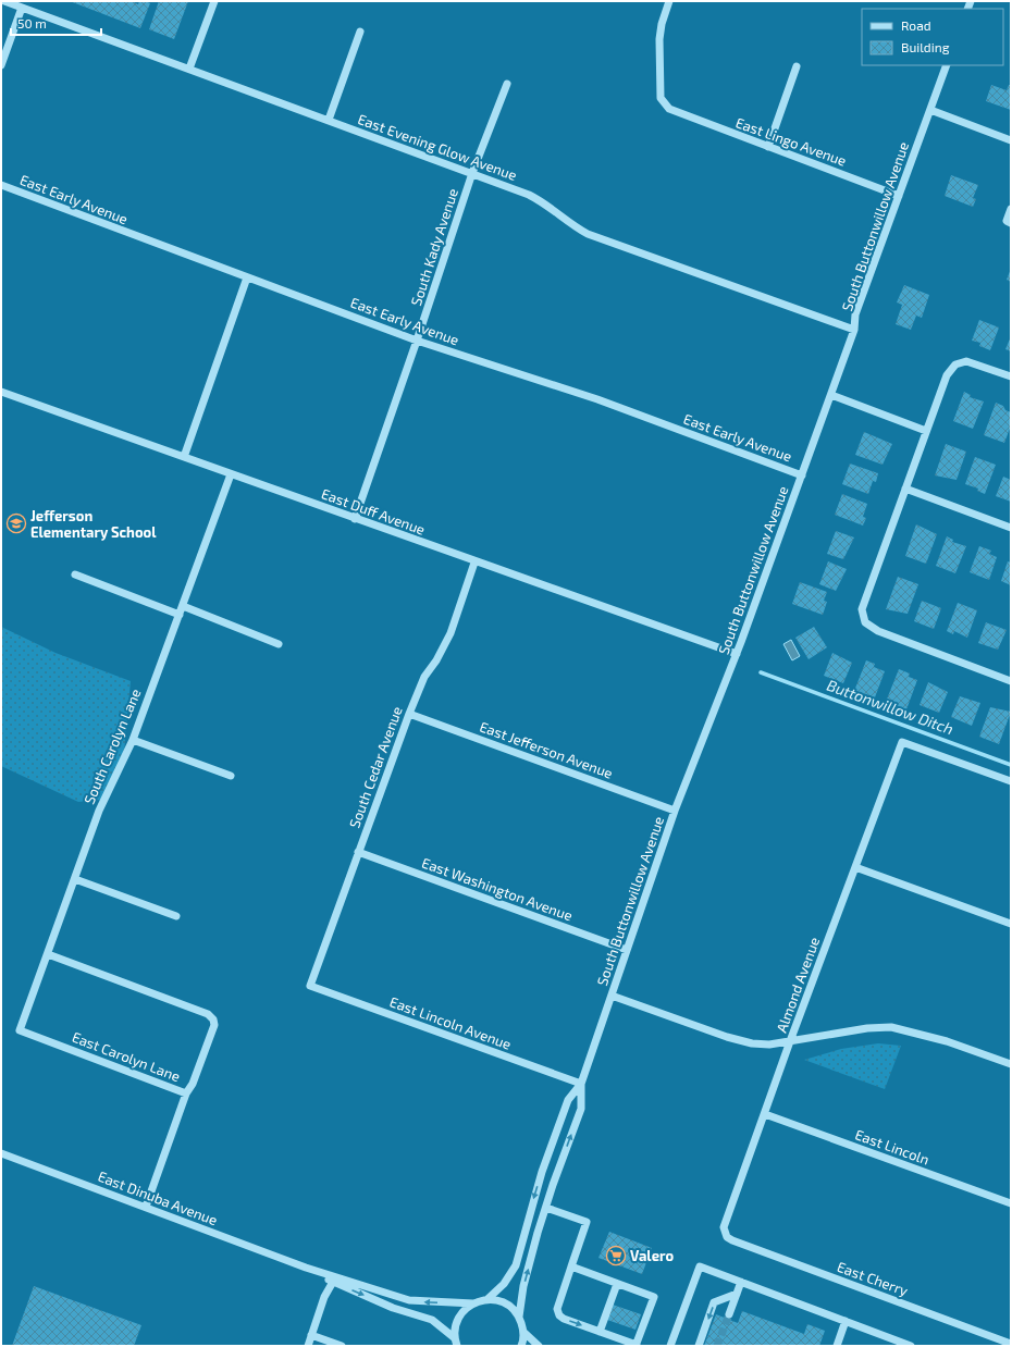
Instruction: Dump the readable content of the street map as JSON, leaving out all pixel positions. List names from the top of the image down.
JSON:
{
  "streets": {
    "street": [
      "East Lingo Avenue",
      "East Evening Glow Avenue",
      "East Early Avenue",
      "South Buttonwillow Avenue",
      "South Kady Avenue",
      "East Duff Avenue",
      "South Carolyn Lane",
      "East Jefferson Avenue",
      "South Cedar Avenue",
      "East Washington Avenue",
      "Almond Avenue",
      "East Lincoln Avenue",
      "East Carolyn Lane",
      "East Lincoln",
      "East Dinuba Avenue",
      "East Cherry"
    ]
  },
  "crossings": [
    ["East Lingo Avenue", "South Buttonwillow Avenue"],
    ["East Evening Glow Avenue", "South Buttonwillow Avenue"],
    ["East Evening Glow Avenue", "South Kady Avenue"],
    ["East Early Avenue", "South Buttonwillow Avenue"],
    ["East Early Avenue", "South Kady Avenue"],
    ["South Buttonwillow Avenue", "East Duff Avenue"],
    ["South Buttonwillow Avenue", "East Jefferson Avenue"],
    ["South Buttonwillow Avenue", "East Washington Avenue"],
    ["South Buttonwillow Avenue", "East Lincoln Avenue"],
    ["South Kady Avenue", "East Duff Avenue"],
    ["East Duff Avenue", "South Carolyn Lane"],
    ["East Duff Avenue", "South Cedar Avenue"],
    ["South Carolyn Lane", "East Carolyn Lane"],
    ["East Jefferson Avenue", "South Cedar Avenue"],
    ["South Cedar Avenue", "East Washington Avenue"],
    ["South Cedar Avenue", "East Lincoln Avenue"],
    ["Almond Avenue", "East Lincoln"],
    ["Almond Avenue", "East Cherry"],
    ["East Carolyn Lane", "East Dinuba Avenue"]
  ],
  "water": ["Buttonwillow Ditch"],
  "places": {
    "school or university": ["Jefferson Elementary School"],
    "supermarket": ["Valero"]
  },
  "legend": ["Road", "Building"],
  "scale_bar": "50 m"
}
